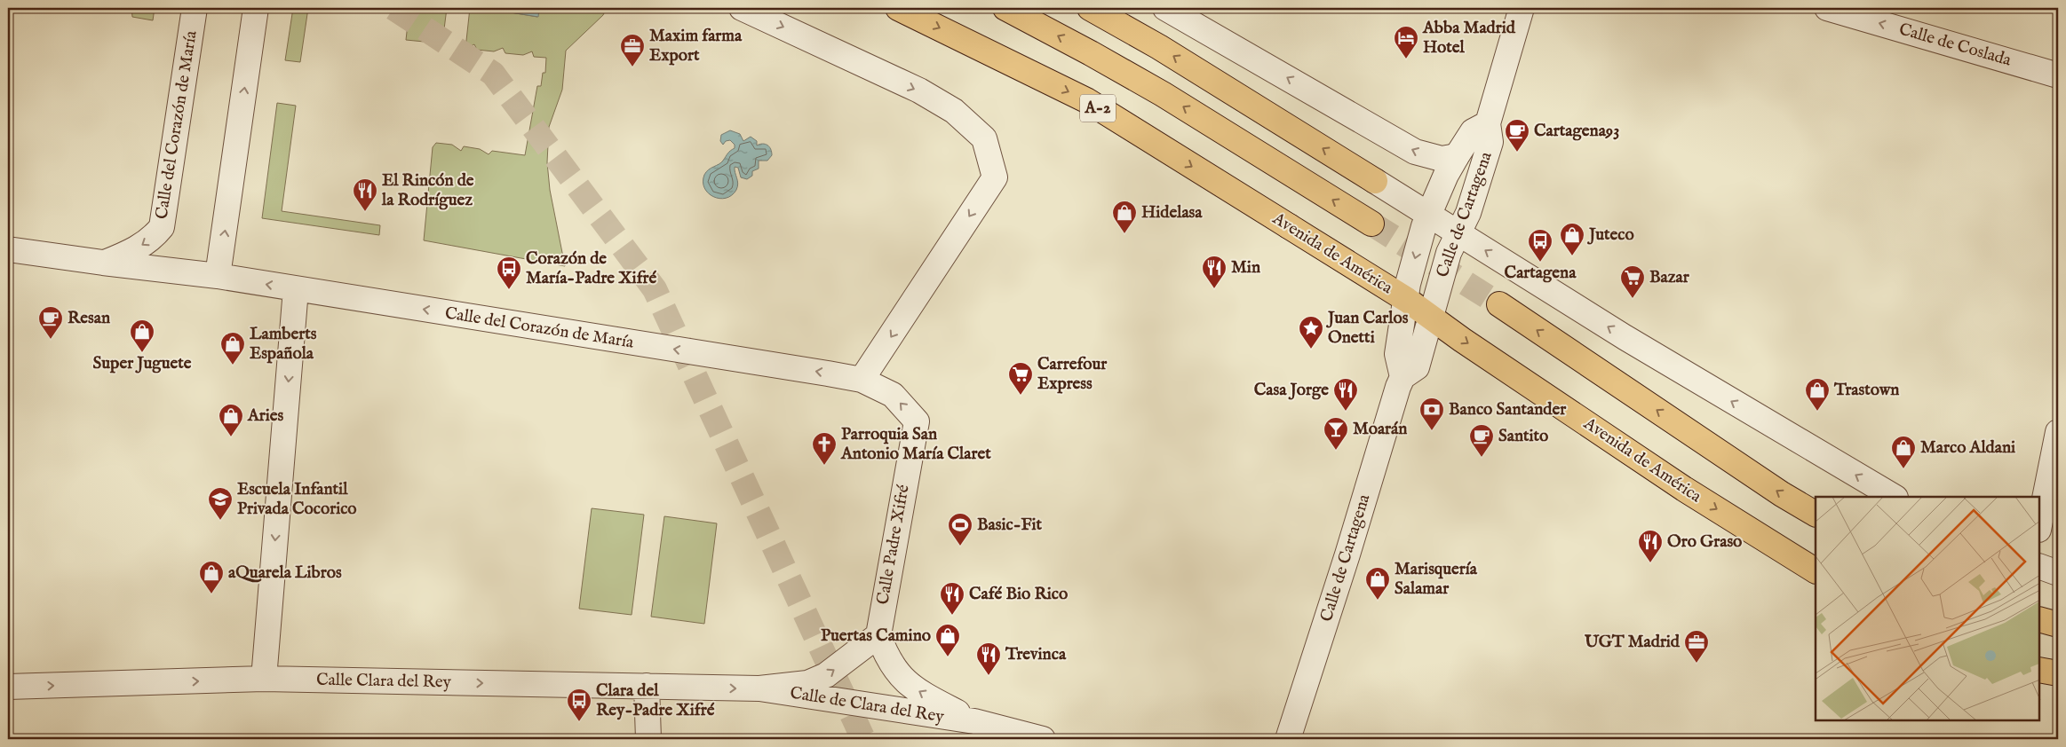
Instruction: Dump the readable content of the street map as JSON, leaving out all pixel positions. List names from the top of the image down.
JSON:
{
  "streets": {
    "main road": ["A-2", "Avenida de América"],
    "street": [
      "Calle de Coslada",
      "Calle del Corazón de María",
      "Calle de Cartagena",
      "Calle Padre Xifré",
      "Calle Clara del Rey",
      "Calle de Clara del Rey"
    ]
  },
  "crossings": [
    ["Calle del Corazón de María", "Calle Padre Xifré"],
    ["Calle de Cartagena", "Avenida de América"],
    ["Calle Padre Xifré", "Calle de Clara del Rey"],
    ["Calle Clara del Rey", "Calle de Clara del Rey"]
  ],
  "one_way": ["Calle de Coslada", "Calle Padre Xifré", "Calle Clara del Rey"],
  "places": {
    "hotel": ["Abba Madrid Hotel"],
    "office": ["Maxim farma Export", "UGT Madrid"],
    "cafe": ["Cartagena93", "Resan", "Santito"],
    "restaurant": [
      "El Rincón de la Rodríguez",
      "Min",
      "Casa Jorge",
      "Oro Graso",
      "Café Bio Rico",
      "Trevinca"
    ],
    "shop": [
      "Hidelasa",
      "Juteco",
      "Super Juguete",
      "Lamberts Española",
      "Trastown",
      "Aries",
      "Marco Aldani",
      "aQuarela Libros",
      "Marisquería Salamar",
      "Puertas Camino"
    ],
    "bus stop": ["Cartagena", "Corazón de María-Padre Xifré", "Clara del Rey-Padre Xifré"],
    "supermarket": ["Bazar", "Carrefour Express"],
    "place": ["Juan Carlos Onetti"],
    "bank": ["Banco Santander"],
    "bar": ["Moarán"],
    "church": ["Parroquia San Antonio María Claret"],
    "school or university": ["Escuela Infantil Privada Cocorico"],
    "sports": ["Basic-Fit"]
  }
}
